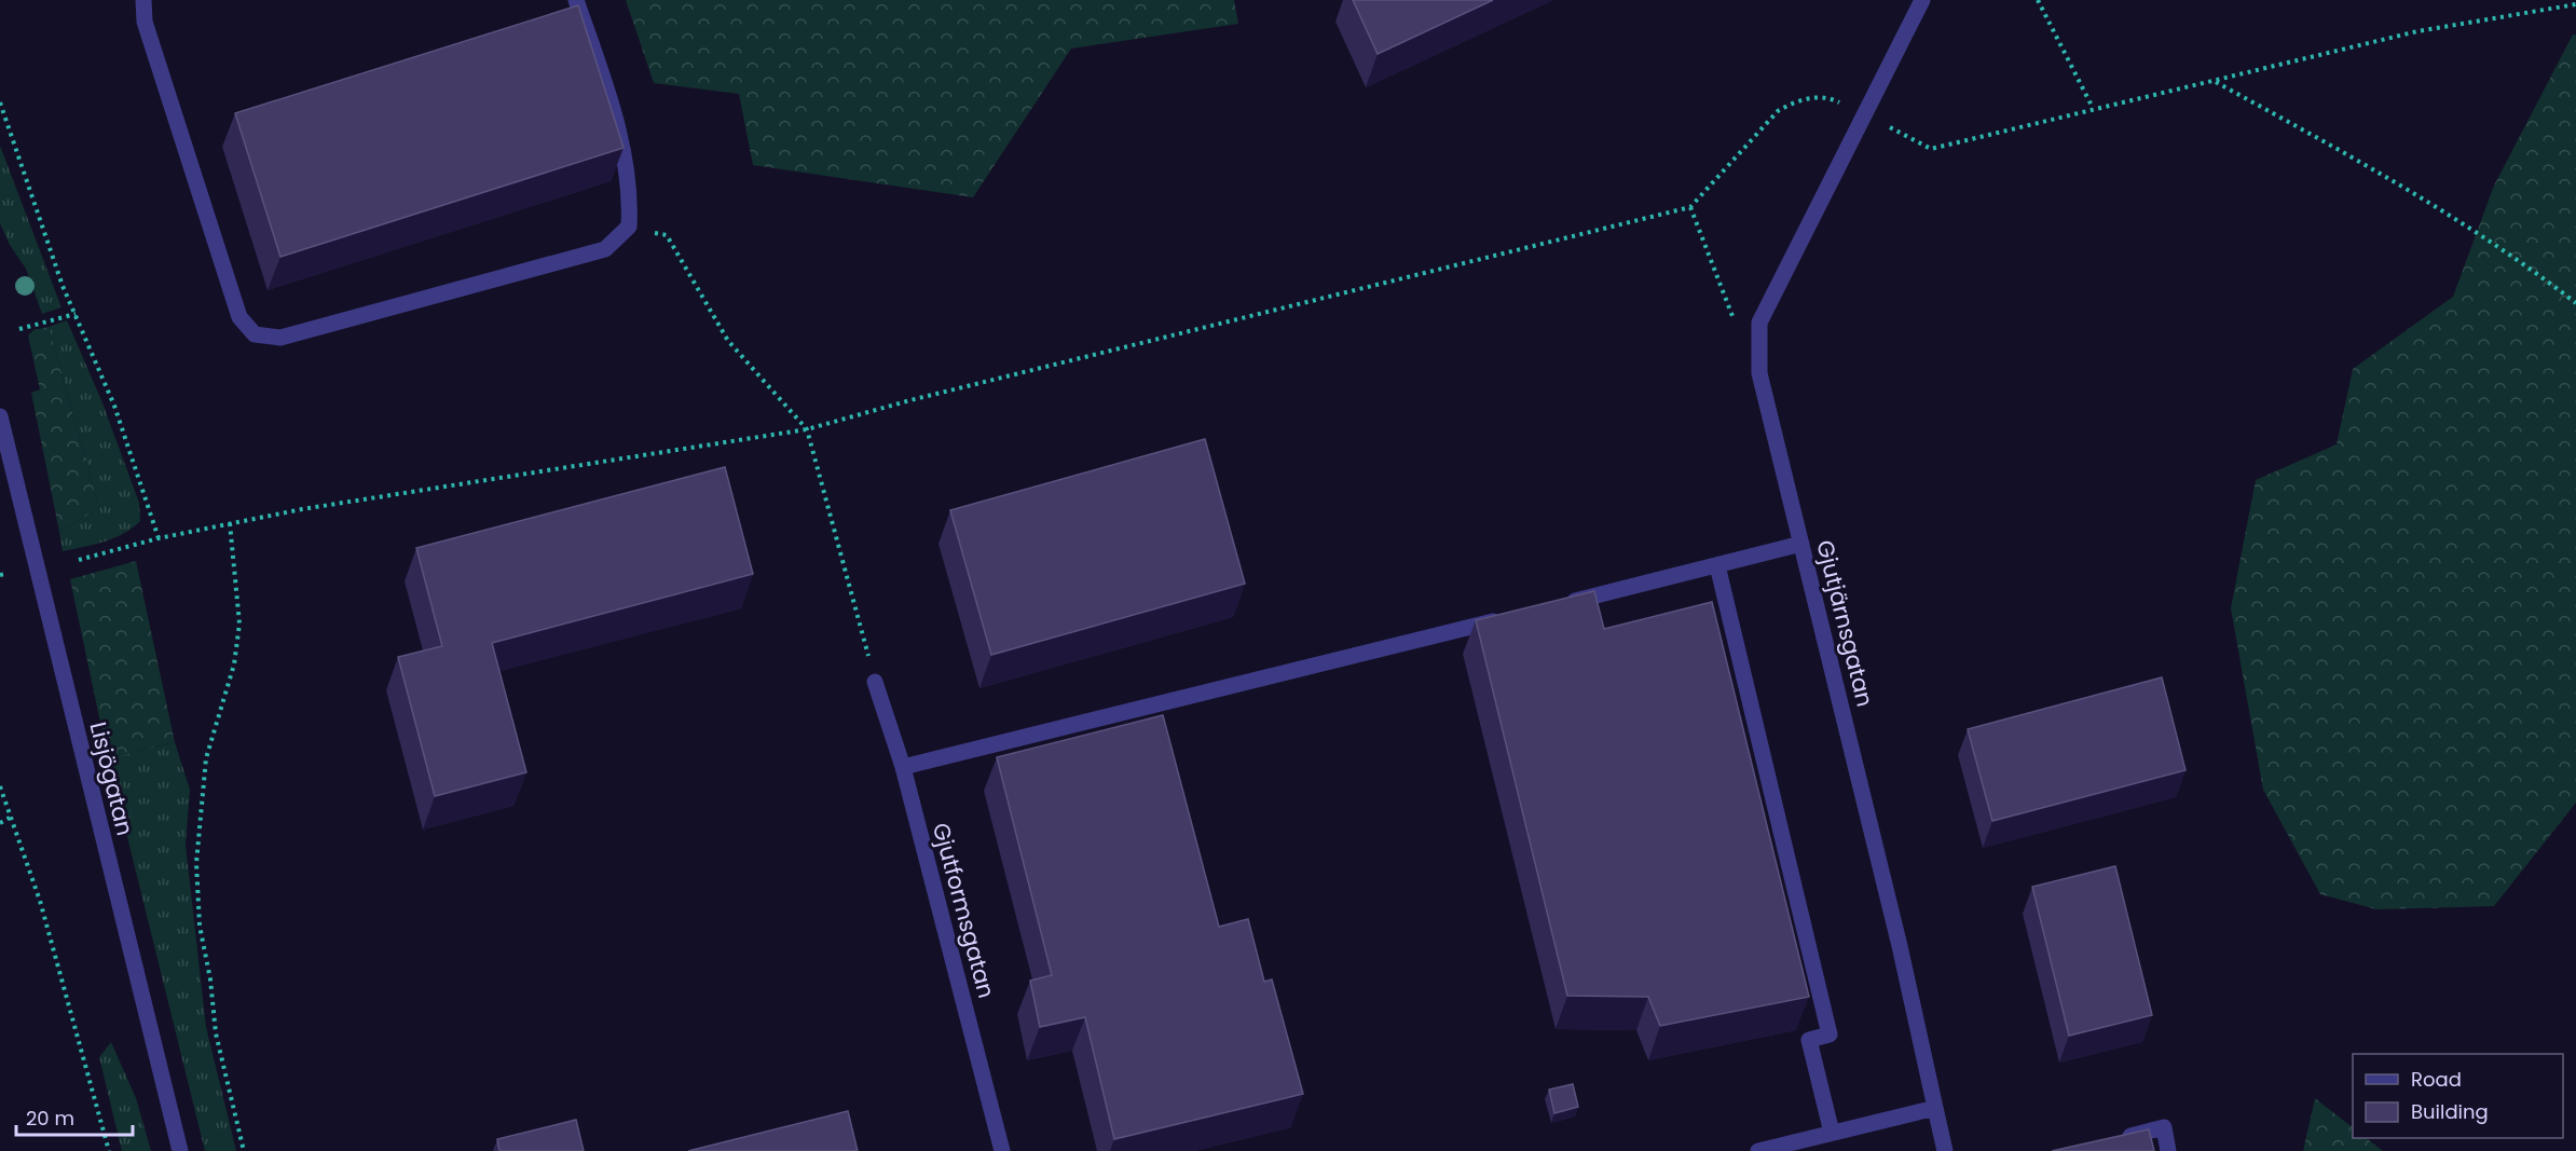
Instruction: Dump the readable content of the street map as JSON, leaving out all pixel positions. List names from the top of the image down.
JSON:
{
  "streets": {
    "street": ["Gjutjärnsgatan", "Lisjögatan", "Gjutformsgatan"]
  },
  "legend": ["Road", "Building"],
  "scale_bar": "20 m"
}
